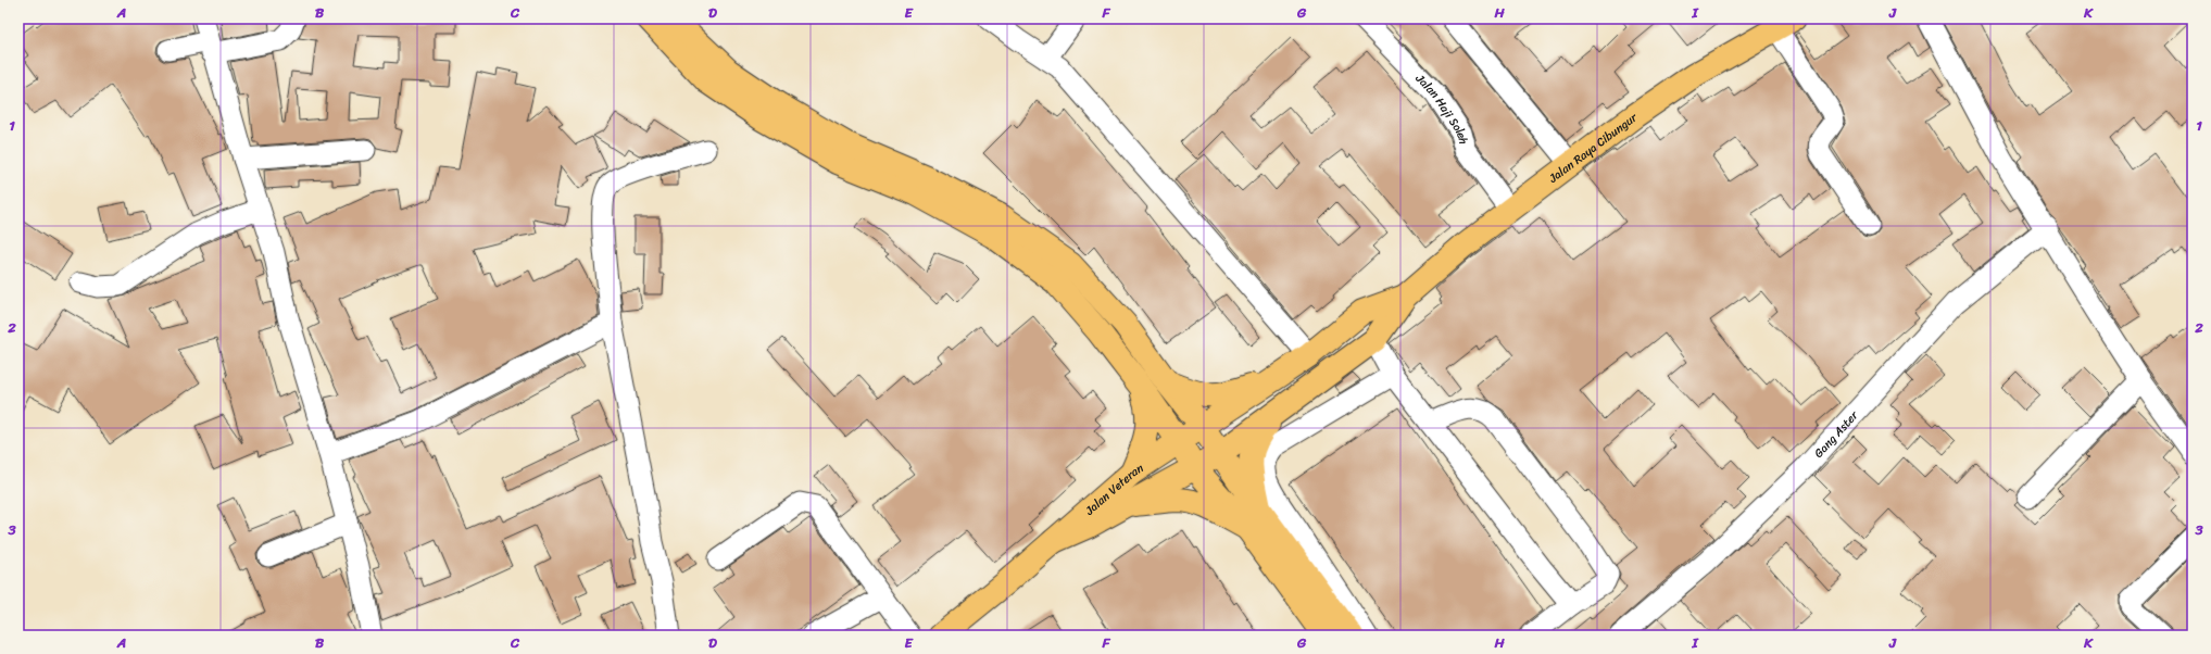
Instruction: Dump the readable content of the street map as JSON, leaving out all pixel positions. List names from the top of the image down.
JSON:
{
  "streets": {
    "main road": ["Jalan Raya Cibungur", "Jalan Veteran"],
    "street": ["Jalan Haji Soleh", "Gang Aster"]
  },
  "crossings": [
    ["Jalan Haji Soleh", "Jalan Raya Cibungur"]
  ],
  "grid": {
    "columns": [
      "A",
      "B",
      "C",
      "D",
      "E",
      "F",
      "G",
      "H",
      "I",
      "J",
      "K"
    ],
    "rows": ["1", "2", "3"]
  }
}
